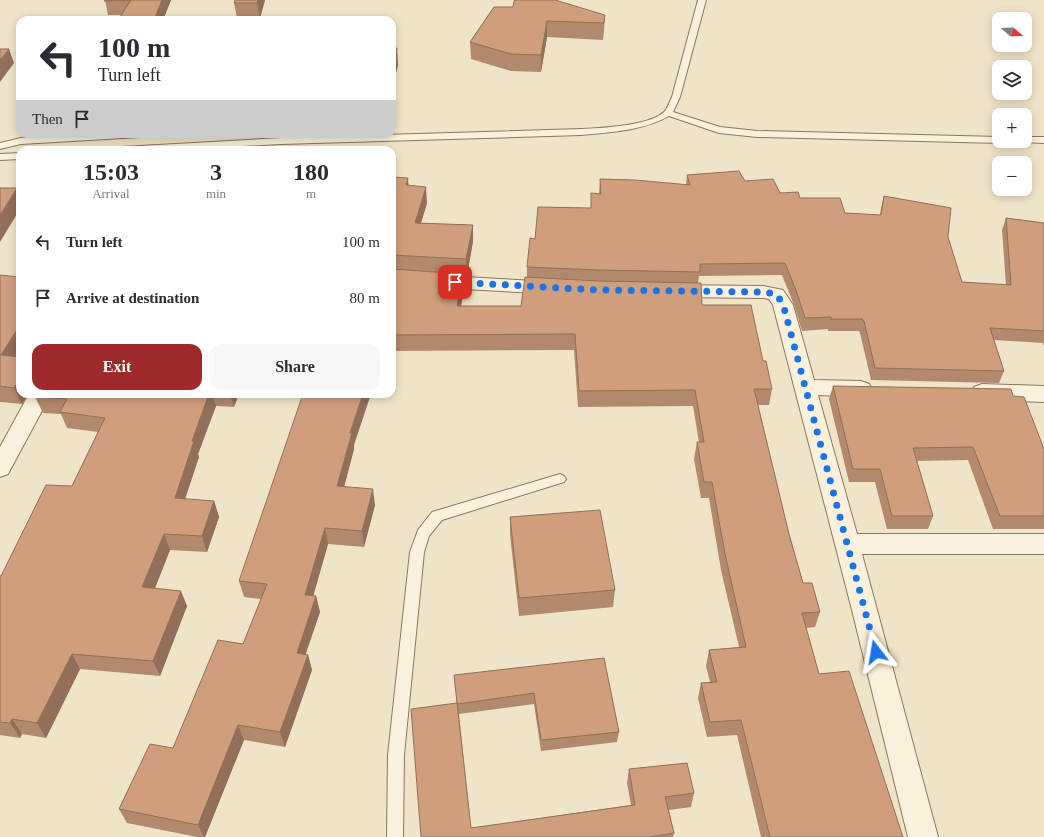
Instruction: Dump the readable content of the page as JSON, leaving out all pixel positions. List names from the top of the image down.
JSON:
{
  "north": "right",
  "page": {
    "map_buttons": ["+", "−"],
    "turn": ["100 m", "Turn left"],
    "then": "Then",
    "eta": [
      "15:03",
      "Arrival",
      "3",
      "min",
      "180",
      "m"
    ],
    "list": [
      {
        "name": "Turn left",
        "value": "100 m"
      },
      {
        "name": "Arrive at destination",
        "value": "80 m"
      }
    ],
    "buttons": ["Exit", "Share"]
  }
}
